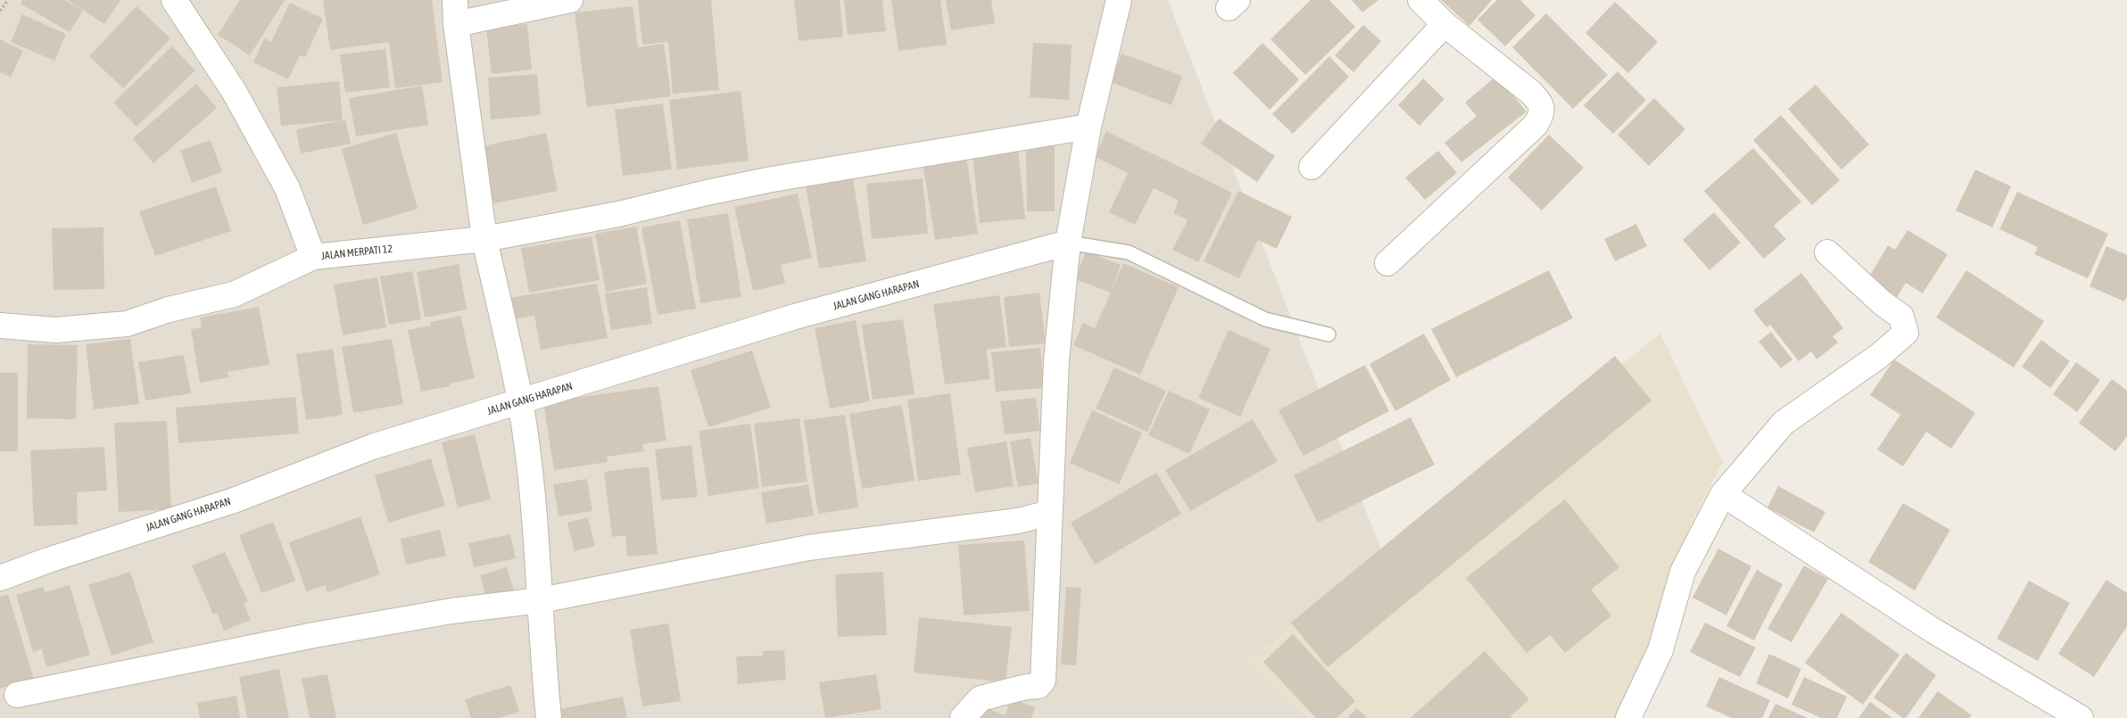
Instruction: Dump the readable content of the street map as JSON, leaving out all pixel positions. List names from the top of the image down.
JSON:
{
  "streets": {
    "street": ["JALAN MERPATI 12", "JALAN GANG HARAPAN"]
  }
}
